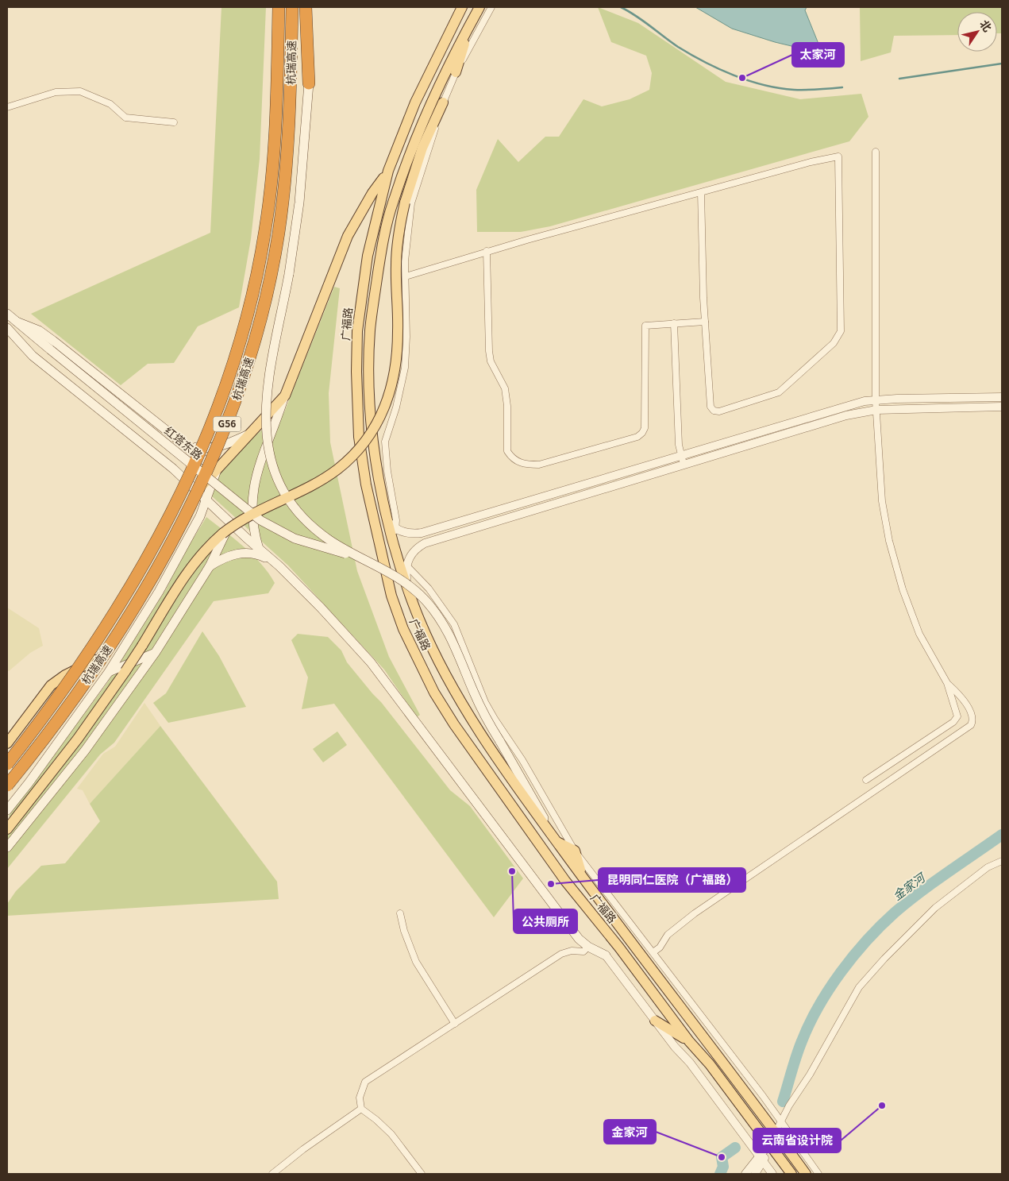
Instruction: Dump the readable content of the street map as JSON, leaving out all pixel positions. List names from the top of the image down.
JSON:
{
  "streets": {
    "highway": ["杭瑞高速", "G56"],
    "main road": ["广福路", "红塔东路"]
  },
  "water": ["金家河"],
  "places": [
    "太家河",
    "公共厕所",
    "昆明同仁医院（广福路）",
    "云南省设计院",
    "金家河"
  ],
  "north": "top right"
}
